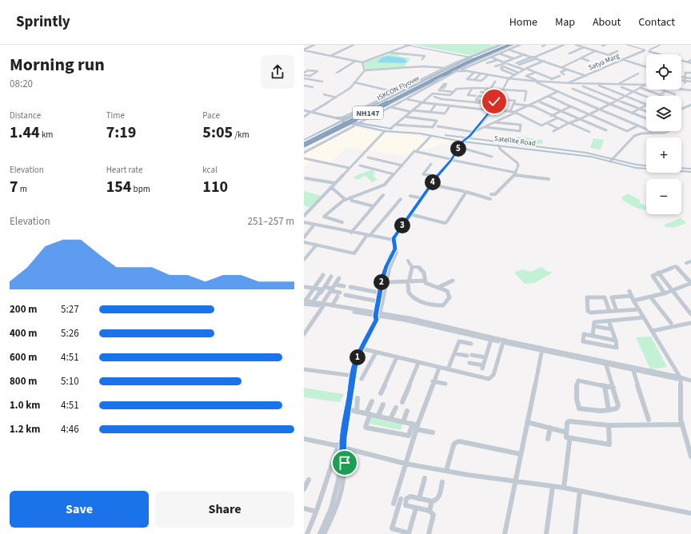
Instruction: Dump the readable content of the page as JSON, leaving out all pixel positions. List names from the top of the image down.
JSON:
{
  "streets": {
    "highway": ["ISKCON Flyover", "NH147"],
    "main road": ["Satya Marg", "Satellite Road"]
  },
  "crossings": [
    ["ISKCON Flyover", "NH147"]
  ],
  "page": {
    "header": "Sprintly",
    "nav": [
      "Home",
      "Map",
      "About",
      "Contact"
    ],
    "heading": ["Morning run", "08:20"],
    "map_buttons": ["+", "−"],
    "stats": [
      ["Distance", "1.44 km"],
      ["Time", "7:19"],
      ["Pace", "5:05 /km"],
      ["Elevation", "7 m"],
      ["Heart rate", "154 bpm"],
      ["kcal", "110"]
    ],
    "pins": [
      "5",
      "4",
      "3",
      "2",
      "1"
    ],
    "chart": ["Elevation", "251–257 m"],
    "list": [
      {
        "name": "200 m",
        "note": "5:27"
      },
      {
        "name": "400 m",
        "note": "5:26"
      },
      {
        "name": "600 m",
        "note": "4:51"
      },
      {
        "name": "800 m",
        "note": "5:10"
      },
      {
        "name": "1.0 km",
        "note": "4:51"
      },
      {
        "name": "1.2 km",
        "note": "4:46"
      }
    ],
    "buttons": ["Save", "Share"]
  }
}
